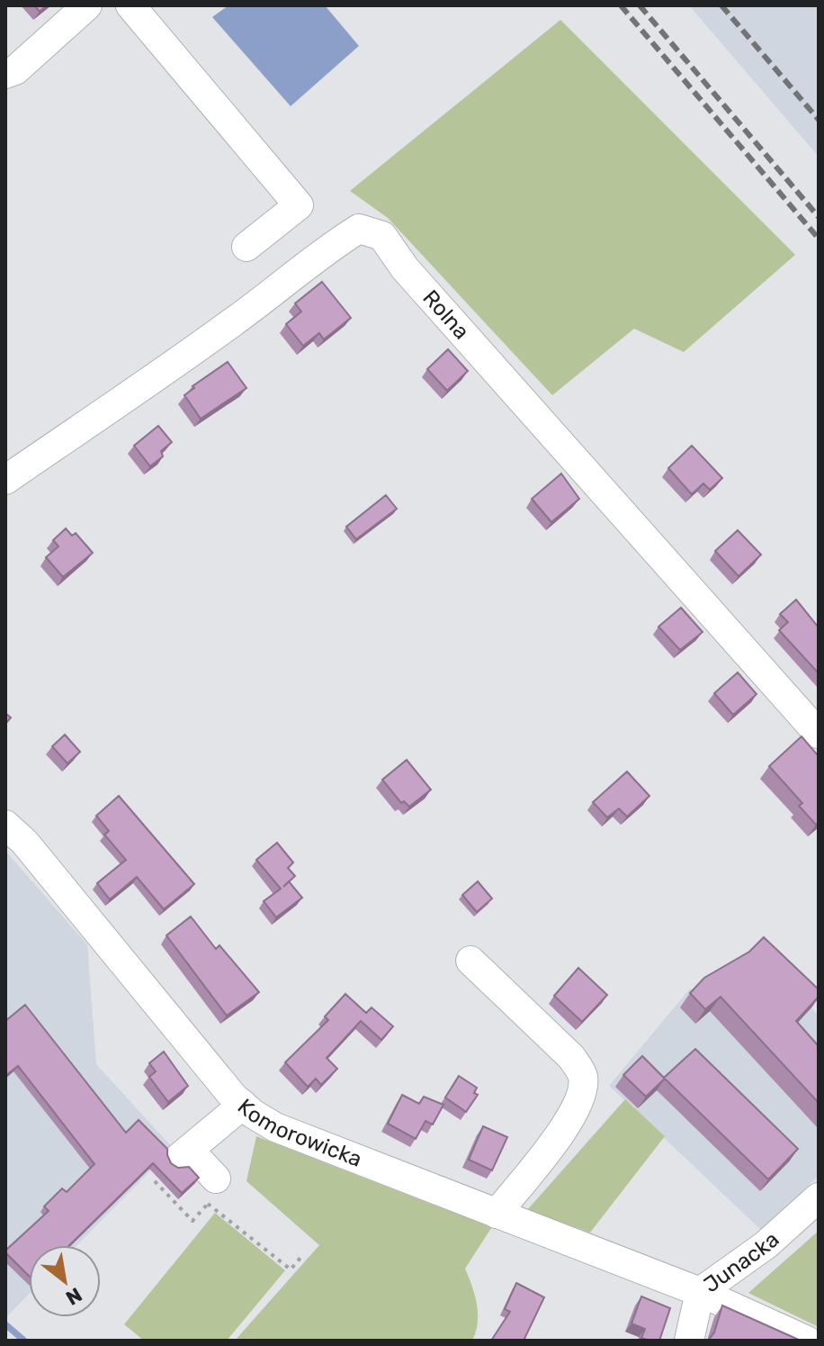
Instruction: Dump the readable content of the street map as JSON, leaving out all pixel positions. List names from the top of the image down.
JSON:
{
  "streets": {
    "street": ["Rolna", "Komorowicka", "Junacka"]
  },
  "crossings": [
    ["Komorowicka", "Junacka"]
  ],
  "north": "bottom right"
}
